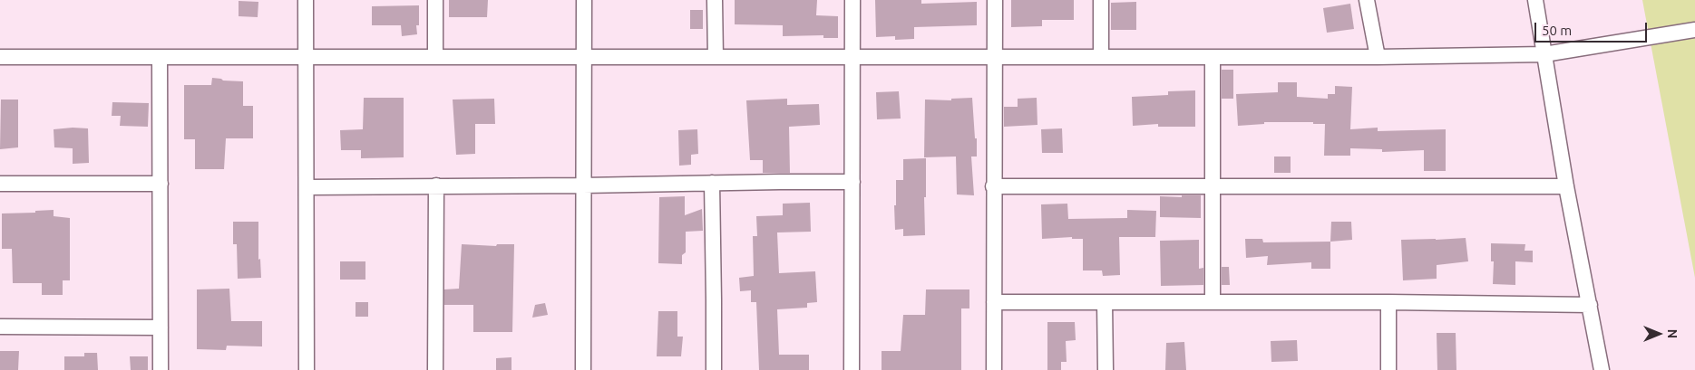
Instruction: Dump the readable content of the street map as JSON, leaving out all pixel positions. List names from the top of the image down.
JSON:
{
  "scale_bar": "50 m",
  "north": "right"
}
